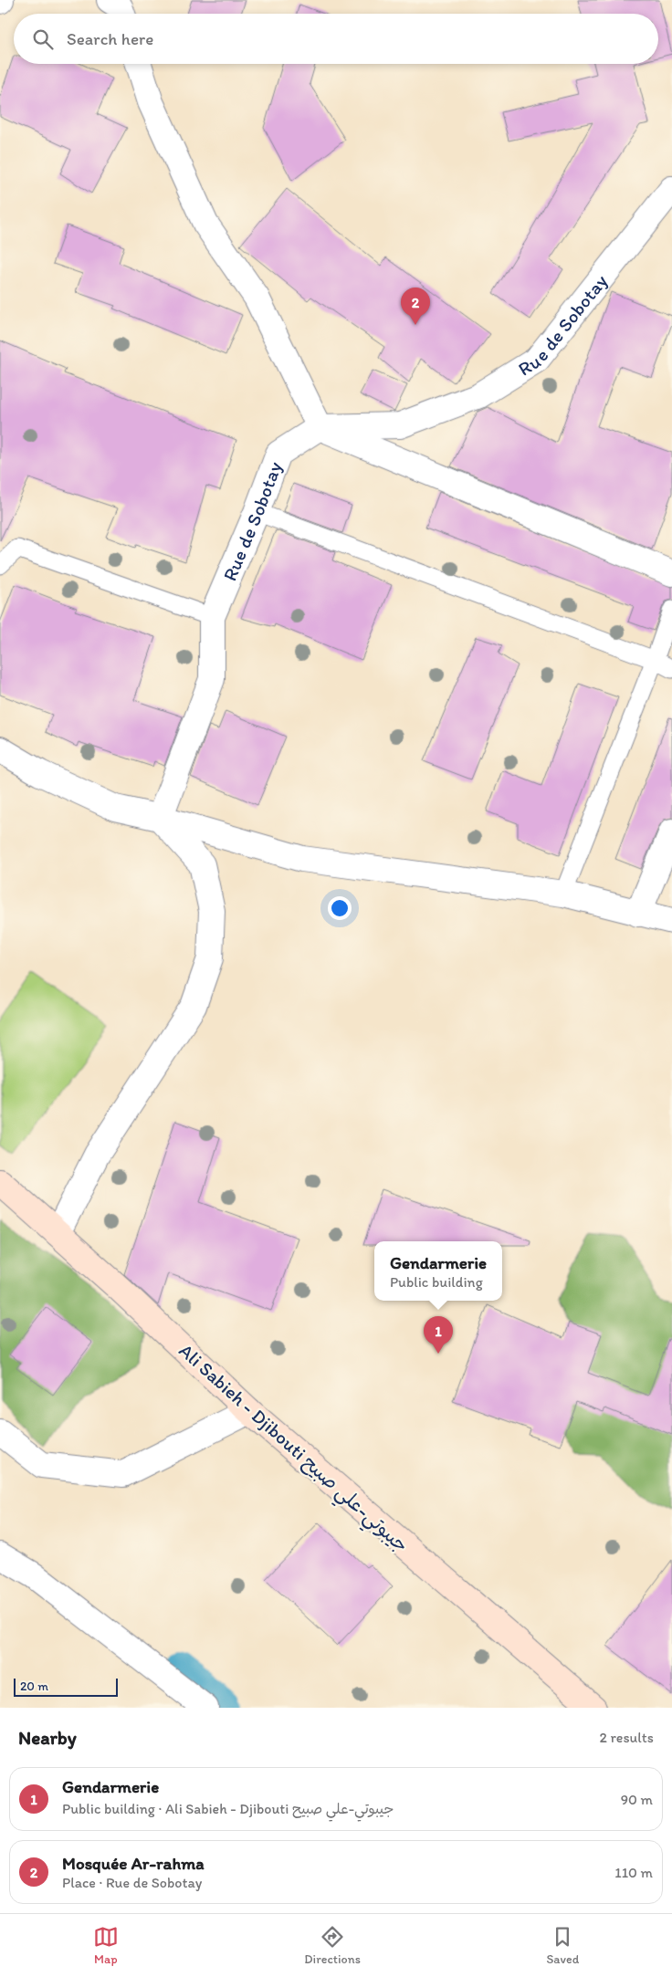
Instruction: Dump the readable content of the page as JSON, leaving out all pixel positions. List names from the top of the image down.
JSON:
{
  "streets": {
    "main road": ["Ali Sabieh - Djibouti جيبوتي-علي صبيح"],
    "street": ["Rue de Sobotay"]
  },
  "scale_bar": "20 m",
  "page": {
    "search": "Search here",
    "pins": ["2", "1"],
    "popup": ["Gendarmerie", "Public building"],
    "scale": "20 m",
    "heading": ["Nearby", "2 results"],
    "list": [
      {
        "mark": "1",
        "name": "Gendarmerie",
        "note": "Public building · Ali Sabieh - Djibouti جيبوتي-علي صبيح",
        "value": "90 m"
      },
      {
        "mark": "2",
        "name": "Mosquée Ar-rahma",
        "note": "Place · Rue de Sobotay",
        "value": "110 m"
      }
    ],
    "nav": ["Map", "Directions", "Saved"]
  }
}
